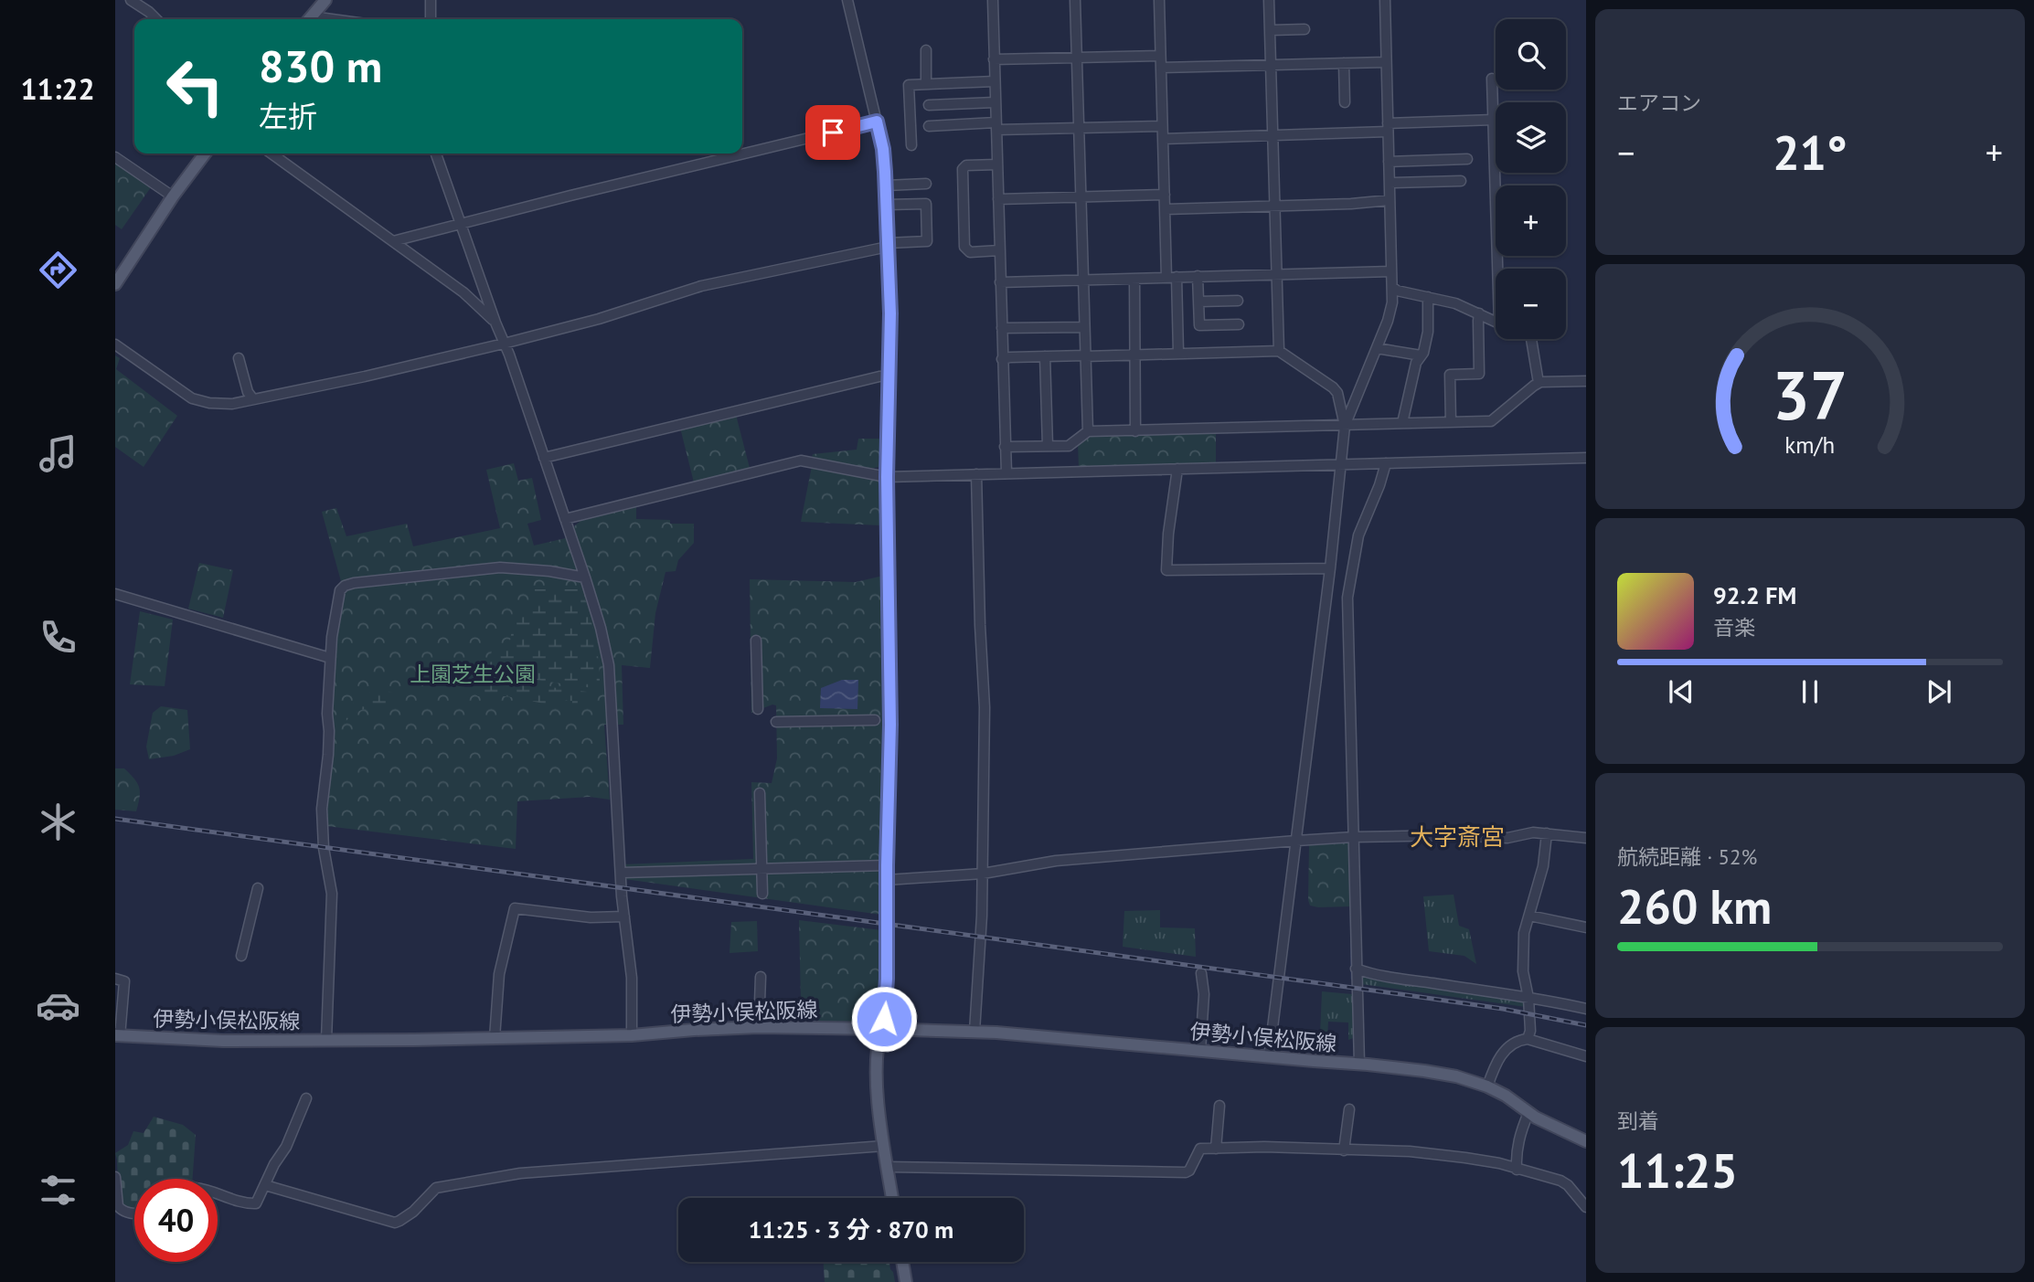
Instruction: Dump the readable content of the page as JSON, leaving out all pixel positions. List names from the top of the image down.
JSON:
{
  "streets": {
    "main road": ["伊勢小俣松阪線"]
  },
  "districts": ["大字斎宮"],
  "parks": ["上園芝生公園"],
  "page": {
    "tabs": "11:22",
    "tile": [
      "エアコン",
      ["航続距離 · 52%", "260 km"],
      ["到着", "11:25"]
    ],
    "map_buttons": ["+", "−"],
    "turn": ["830 m", "左折"],
    "heat": ["−", "21°", "+"],
    "song": ["92.2 FM", "音楽"],
    "limit": "40",
    "trip": "11:25 · 3 分 · 870 m",
    "gauge": ["37", "km/h"]
  }
}
